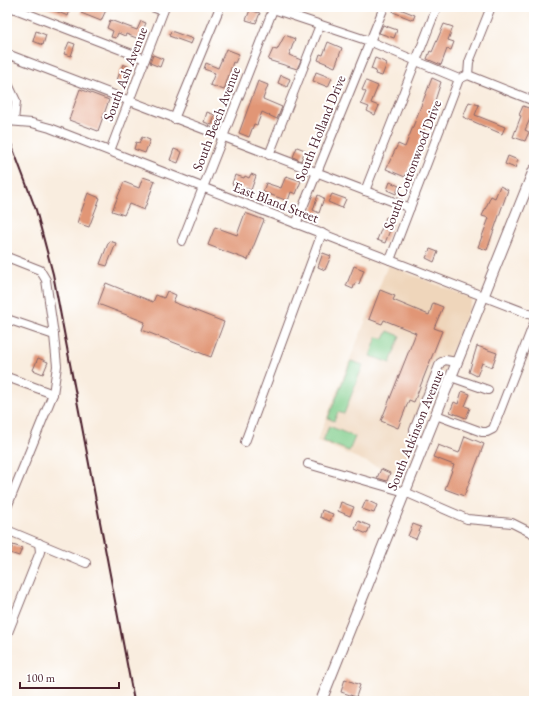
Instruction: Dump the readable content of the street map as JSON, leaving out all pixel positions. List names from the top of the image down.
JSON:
{
  "streets": {
    "main road": ["South Atkinson Avenue"],
    "street": [
      "South Ash Avenue",
      "South Beech Avenue",
      "South Holland Drive",
      "South Cottonwood Drive",
      "East Bland Street"
    ]
  },
  "crossings": [
    ["South Ash Avenue", "East Bland Street"],
    ["South Beech Avenue", "East Bland Street"],
    ["South Holland Drive", "East Bland Street"],
    ["South Cottonwood Drive", "East Bland Street"],
    ["East Bland Street", "South Atkinson Avenue"]
  ],
  "scale_bar": "100 m"
}
